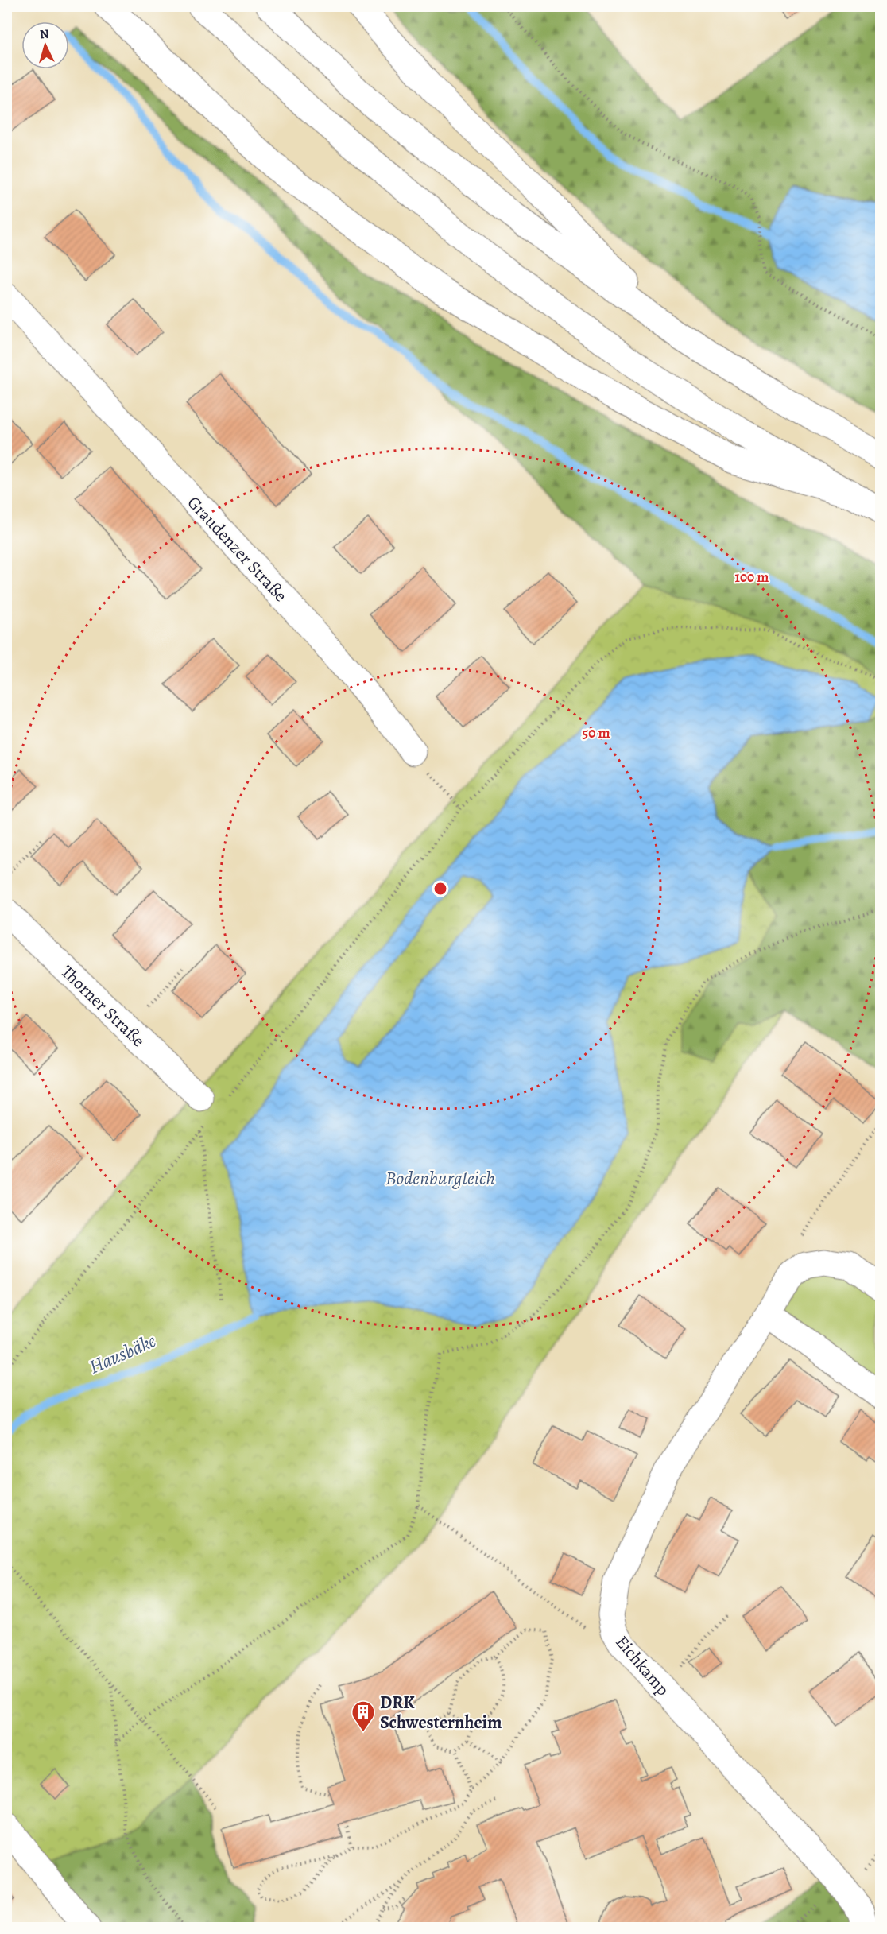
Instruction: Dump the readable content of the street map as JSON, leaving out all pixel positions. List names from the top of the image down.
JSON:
{
  "streets": {
    "main road": ["Graudenzer Straße", "Thorner Straße", "Eichkamp"]
  },
  "water": ["Bodenburgteich", "Hausbäke"],
  "places": {
    "building": ["DRK Schwesternheim"]
  },
  "north": "top",
  "rings": ["100 m", "50 m"]
}
